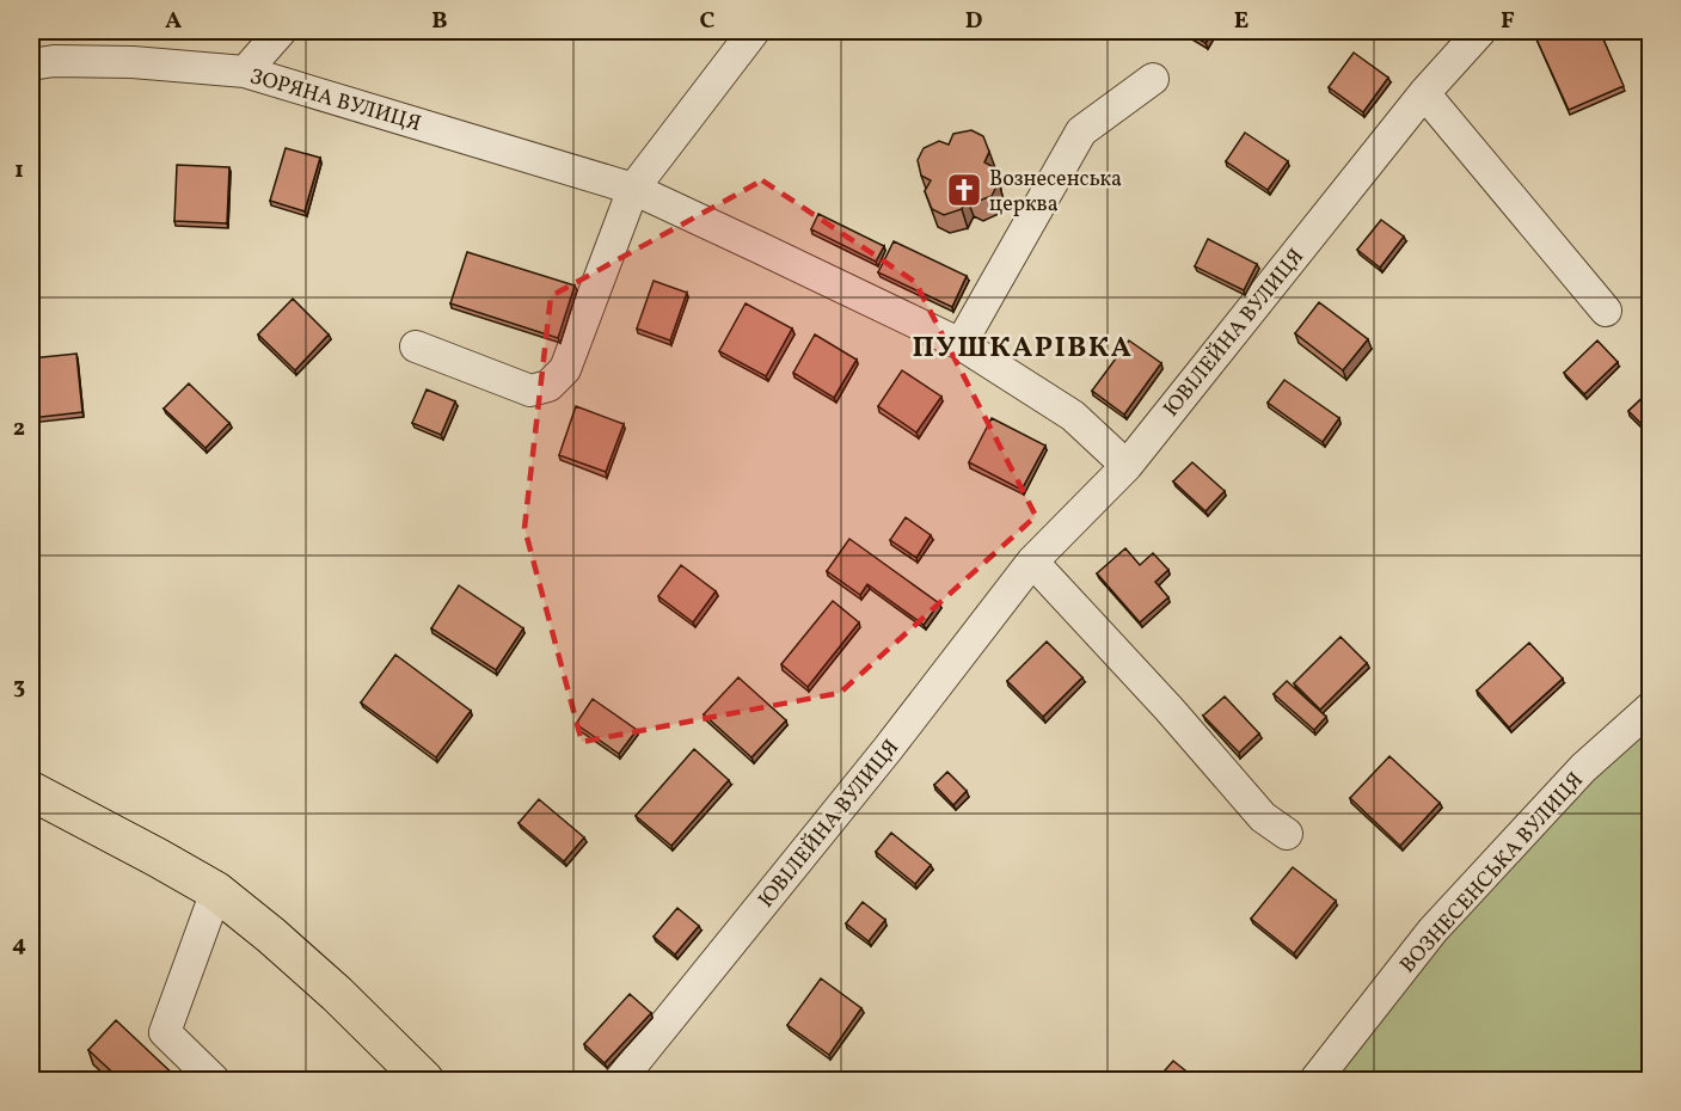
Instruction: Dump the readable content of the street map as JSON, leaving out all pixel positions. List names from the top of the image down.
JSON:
{
  "streets": {
    "street": ["ЗОРЯНА ВУЛИЦЯ", "ЮВІЛЕЙНА ВУЛИЦЯ", "ВОЗНЕСЕНСЬКА ВУЛИЦЯ"]
  },
  "crossings": [
    ["ЗОРЯНА ВУЛИЦЯ", "ЮВІЛЕЙНА ВУЛИЦЯ"]
  ],
  "districts": ["ПУШКАРІВКА"],
  "places": {
    "church": ["Вознесенська церква"]
  },
  "grid": {
    "columns": [
      "A",
      "B",
      "C",
      "D",
      "E",
      "F"
    ],
    "rows": [
      "1",
      "2",
      "3",
      "4"
    ]
  }
}
